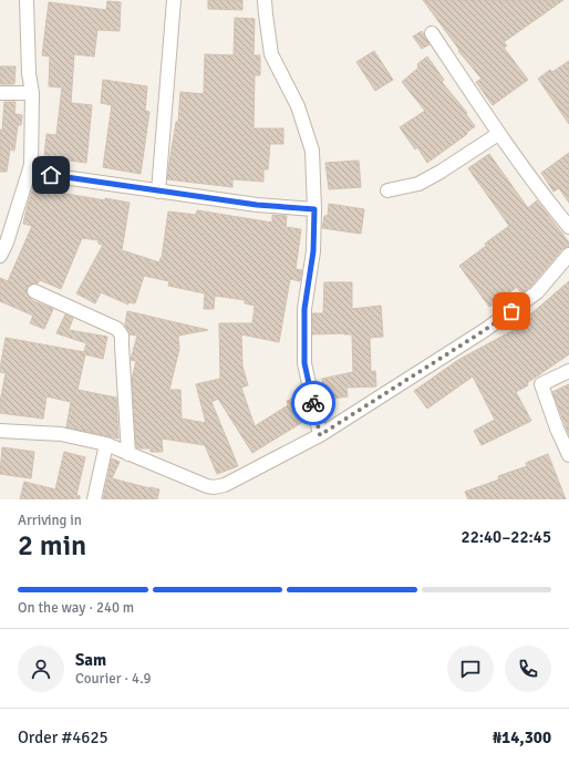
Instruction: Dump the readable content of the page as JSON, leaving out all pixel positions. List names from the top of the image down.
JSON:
{
  "page": {
    "heading": ["2 min", "Arriving in", "22:40–22:45"],
    "panel": [
      "Sam",
      "Courier · 4.9",
      "Order #4625",
      "₦14,300"
    ],
    "bar": "On the way · 240 m"
  }
}
